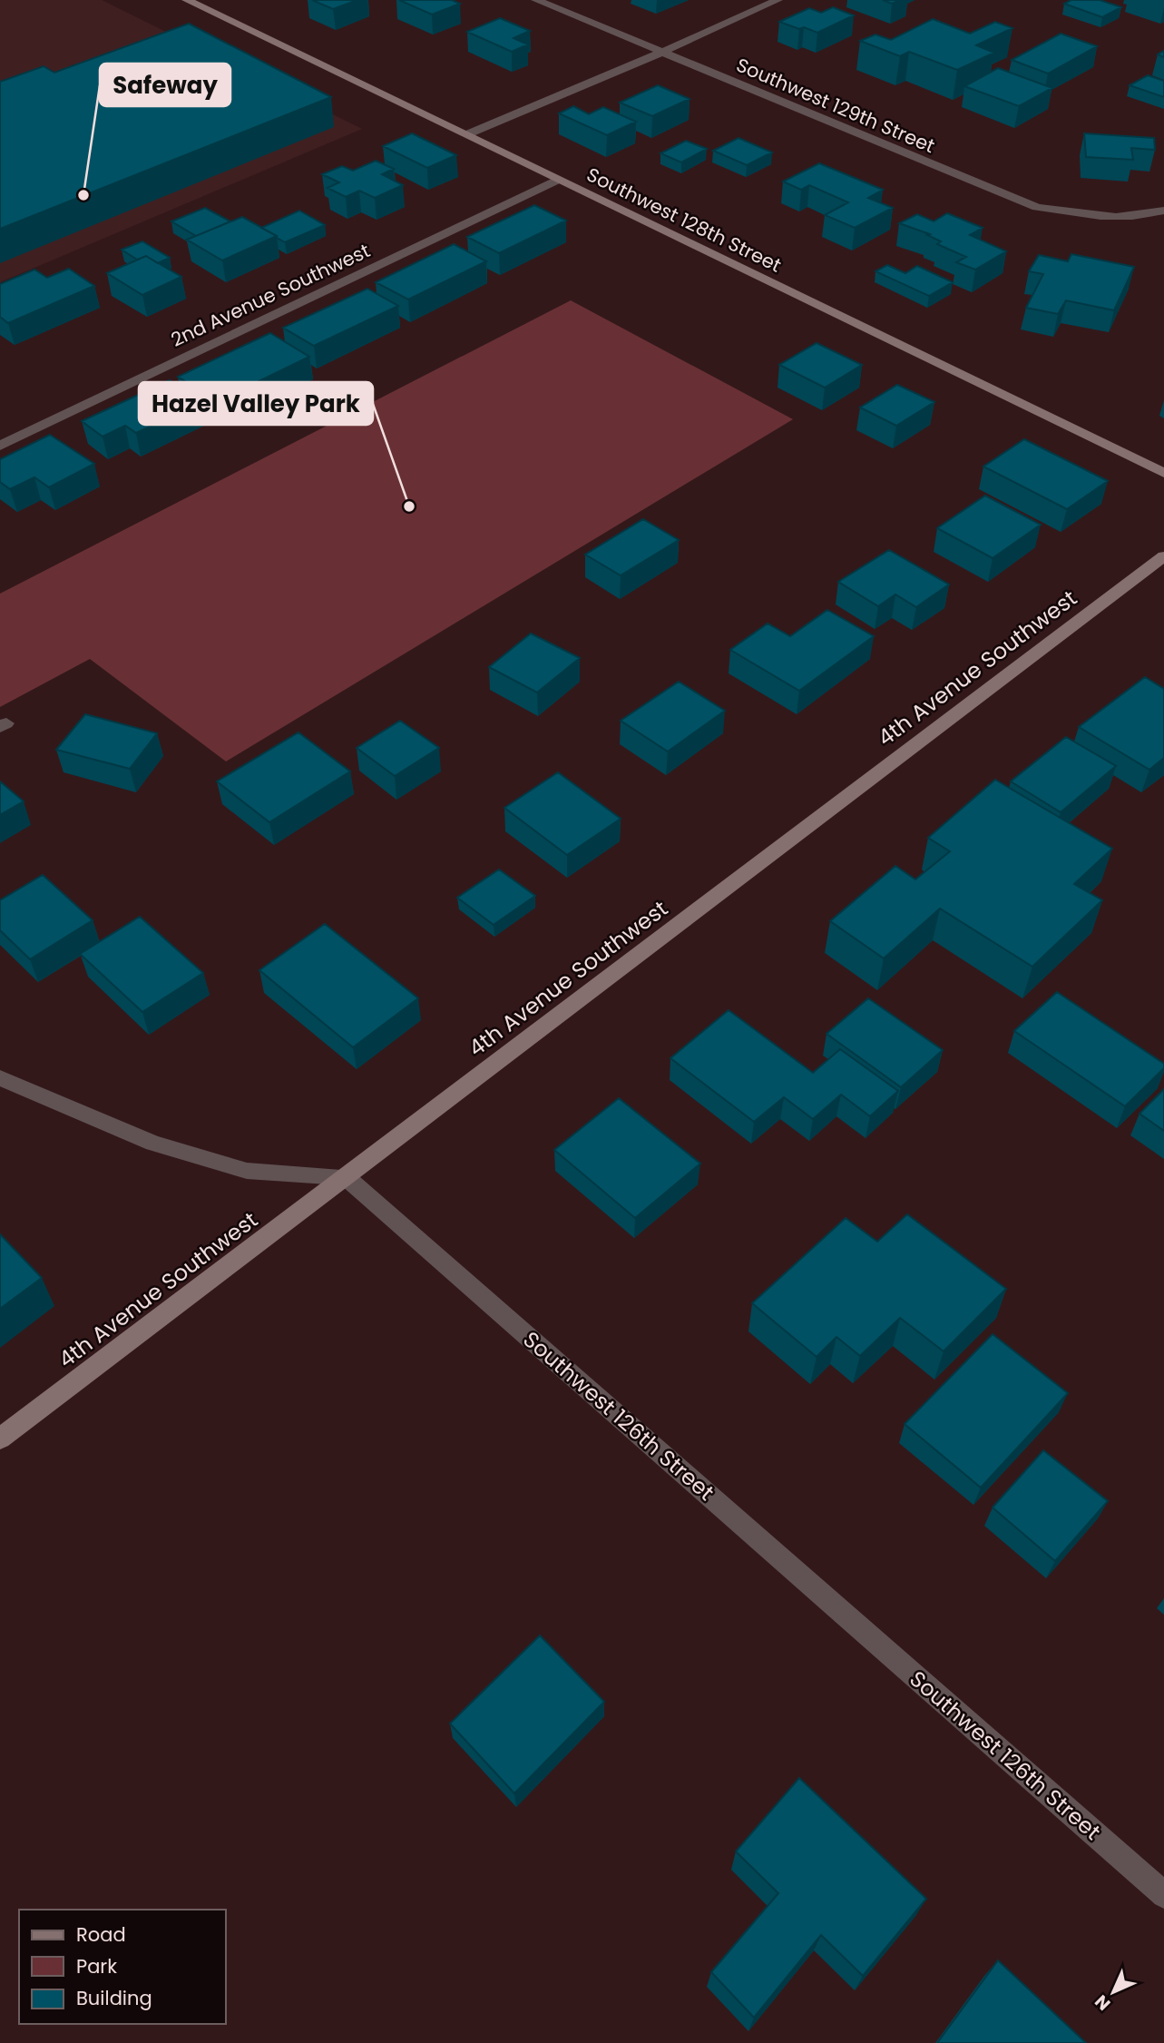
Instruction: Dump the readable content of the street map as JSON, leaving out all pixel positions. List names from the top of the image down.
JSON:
{
  "streets": {
    "main road": ["Southwest 128th Street", "4th Avenue Southwest"],
    "street": ["Southwest 129th Street", "2nd Avenue Southwest", "Southwest 126th Street"]
  },
  "crossings": [
    ["Southwest 128th Street", "2nd Avenue Southwest"],
    ["4th Avenue Southwest", "Southwest 126th Street"]
  ],
  "places": ["Safeway", "Hazel Valley Park"],
  "legend": ["Road", "Park", "Building"],
  "north": "bottom left"
}
